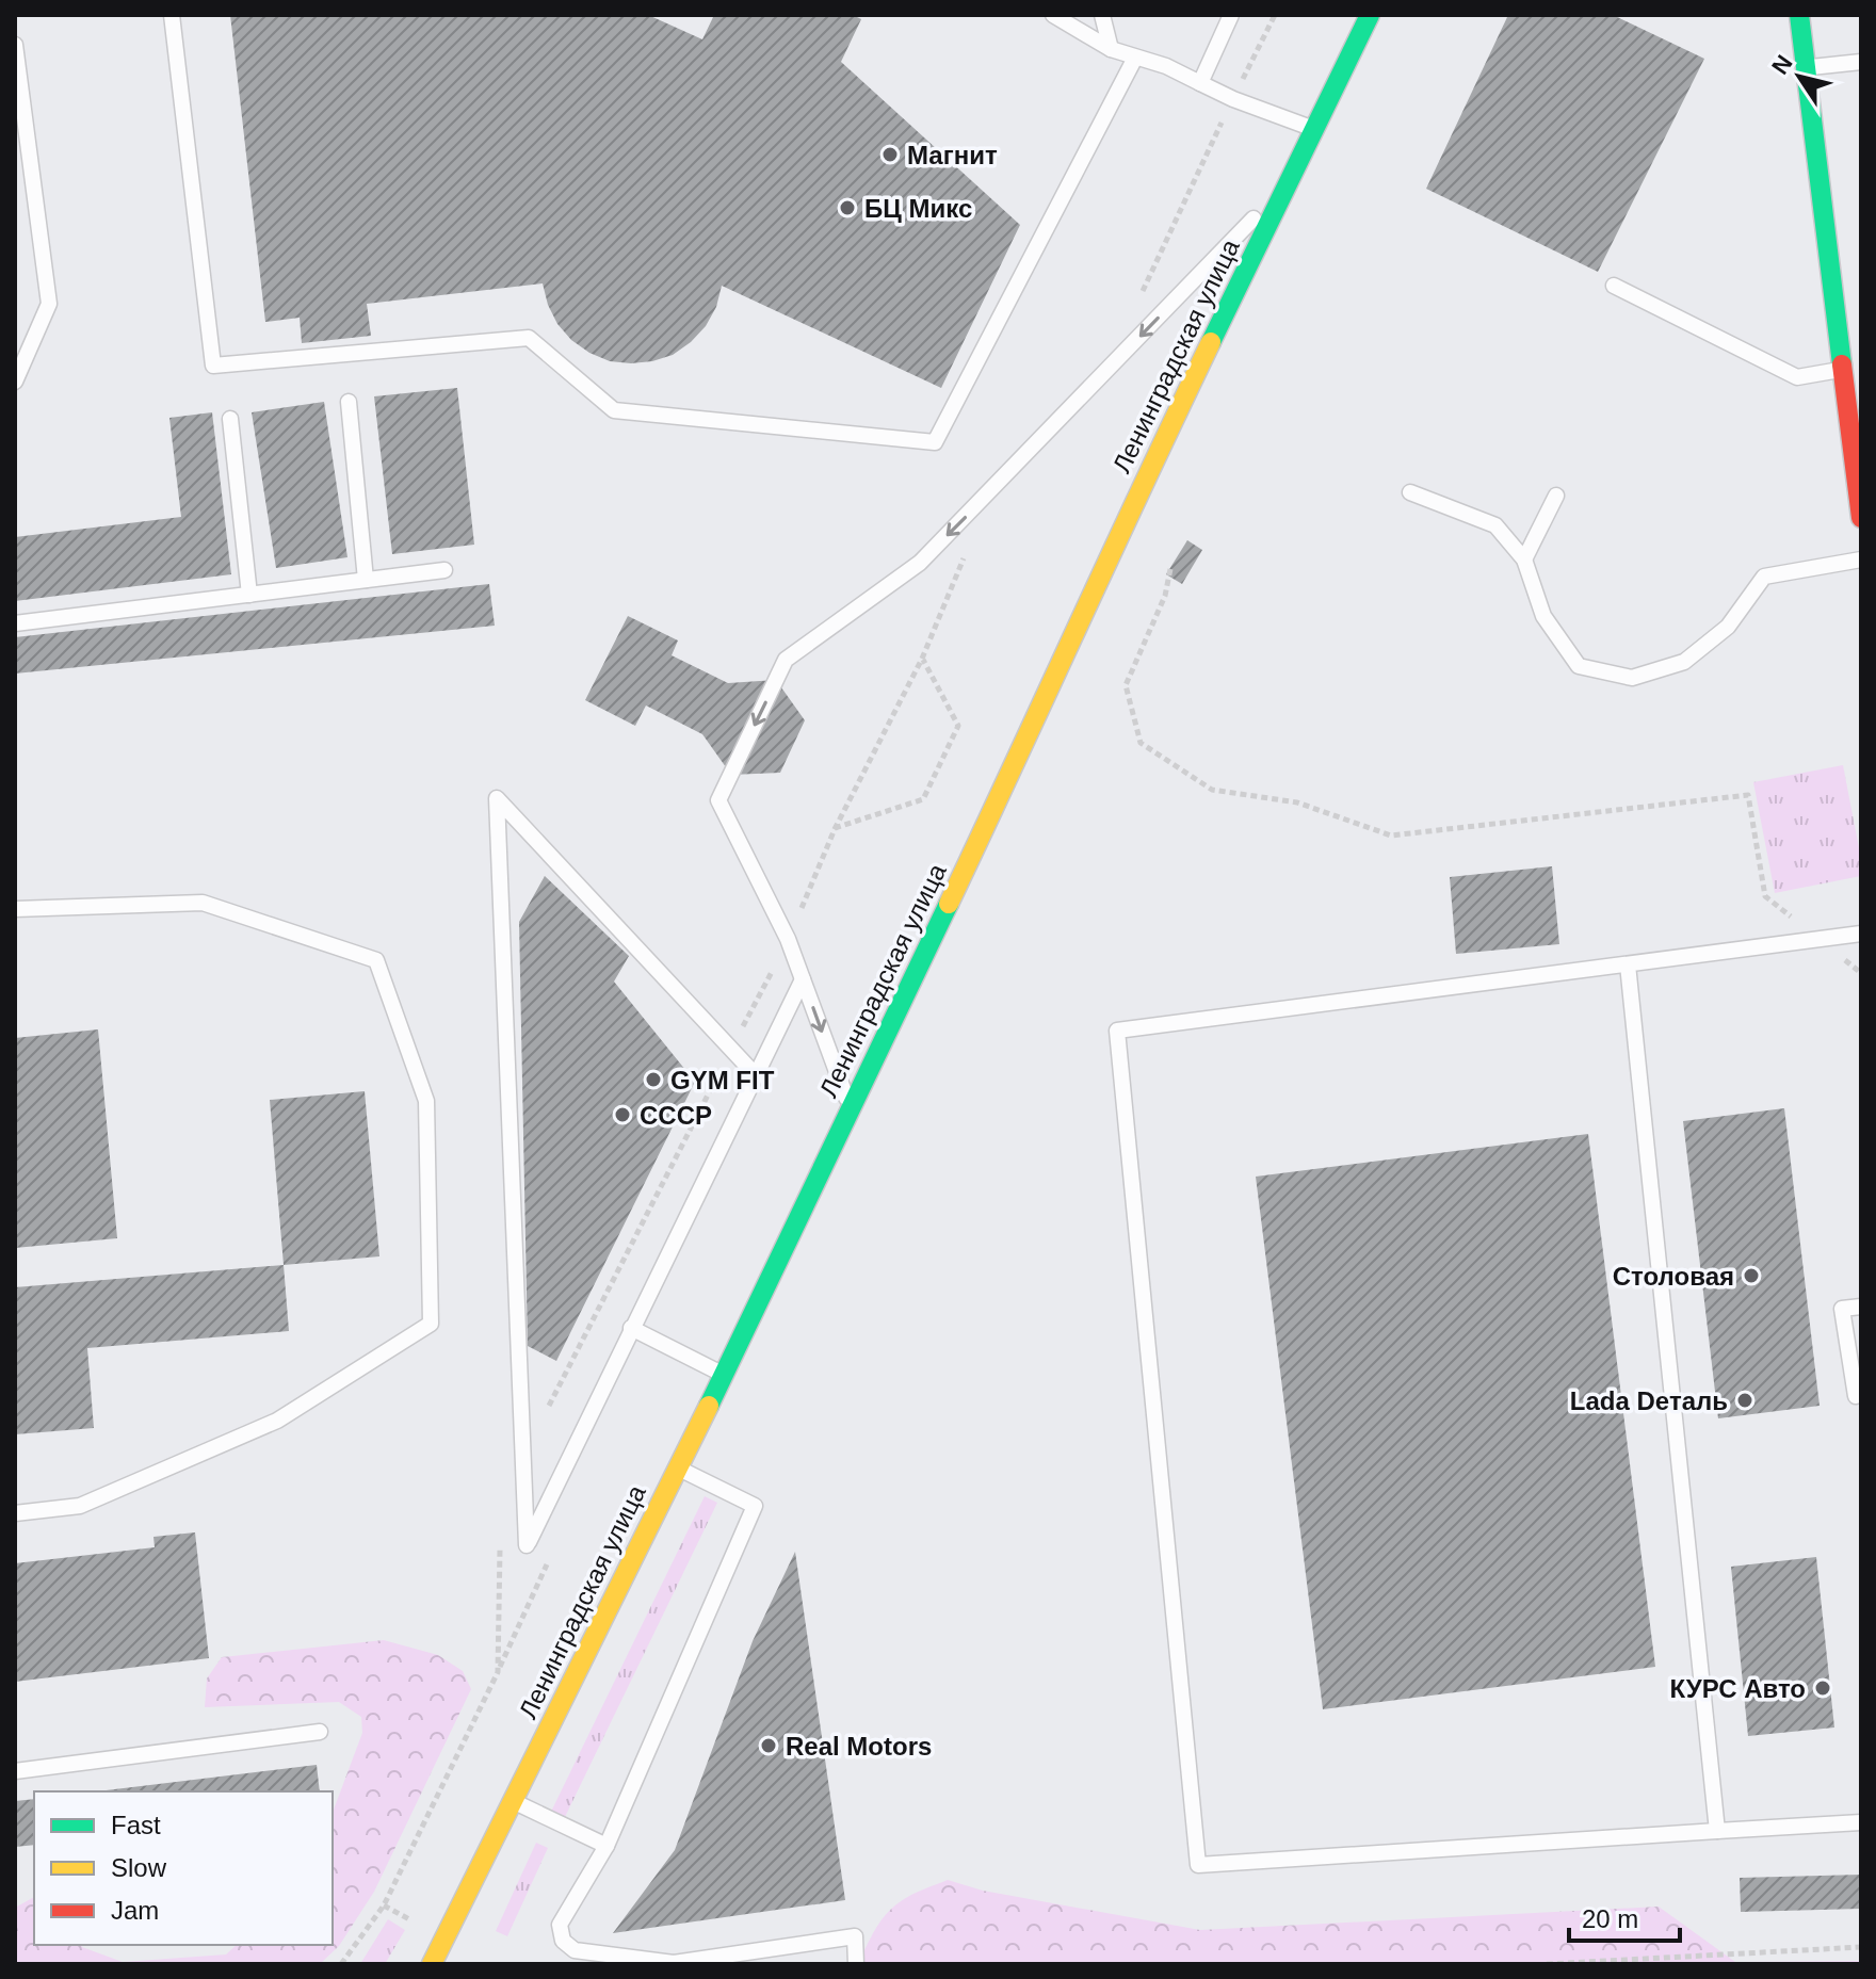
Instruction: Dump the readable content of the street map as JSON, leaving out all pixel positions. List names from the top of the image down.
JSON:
{
  "streets": {
    "main road": ["Ленинградская улица"]
  },
  "places": [
    "Магнит",
    "БЦ Микс",
    "GYM FIT",
    "СССР",
    "Столовая",
    "Lada Dеталь",
    "КУРС Авто",
    "Real Motors"
  ],
  "legend": ["Fast", "Slow", "Jam"],
  "scale_bar": "20 m",
  "north": "top left"
}
